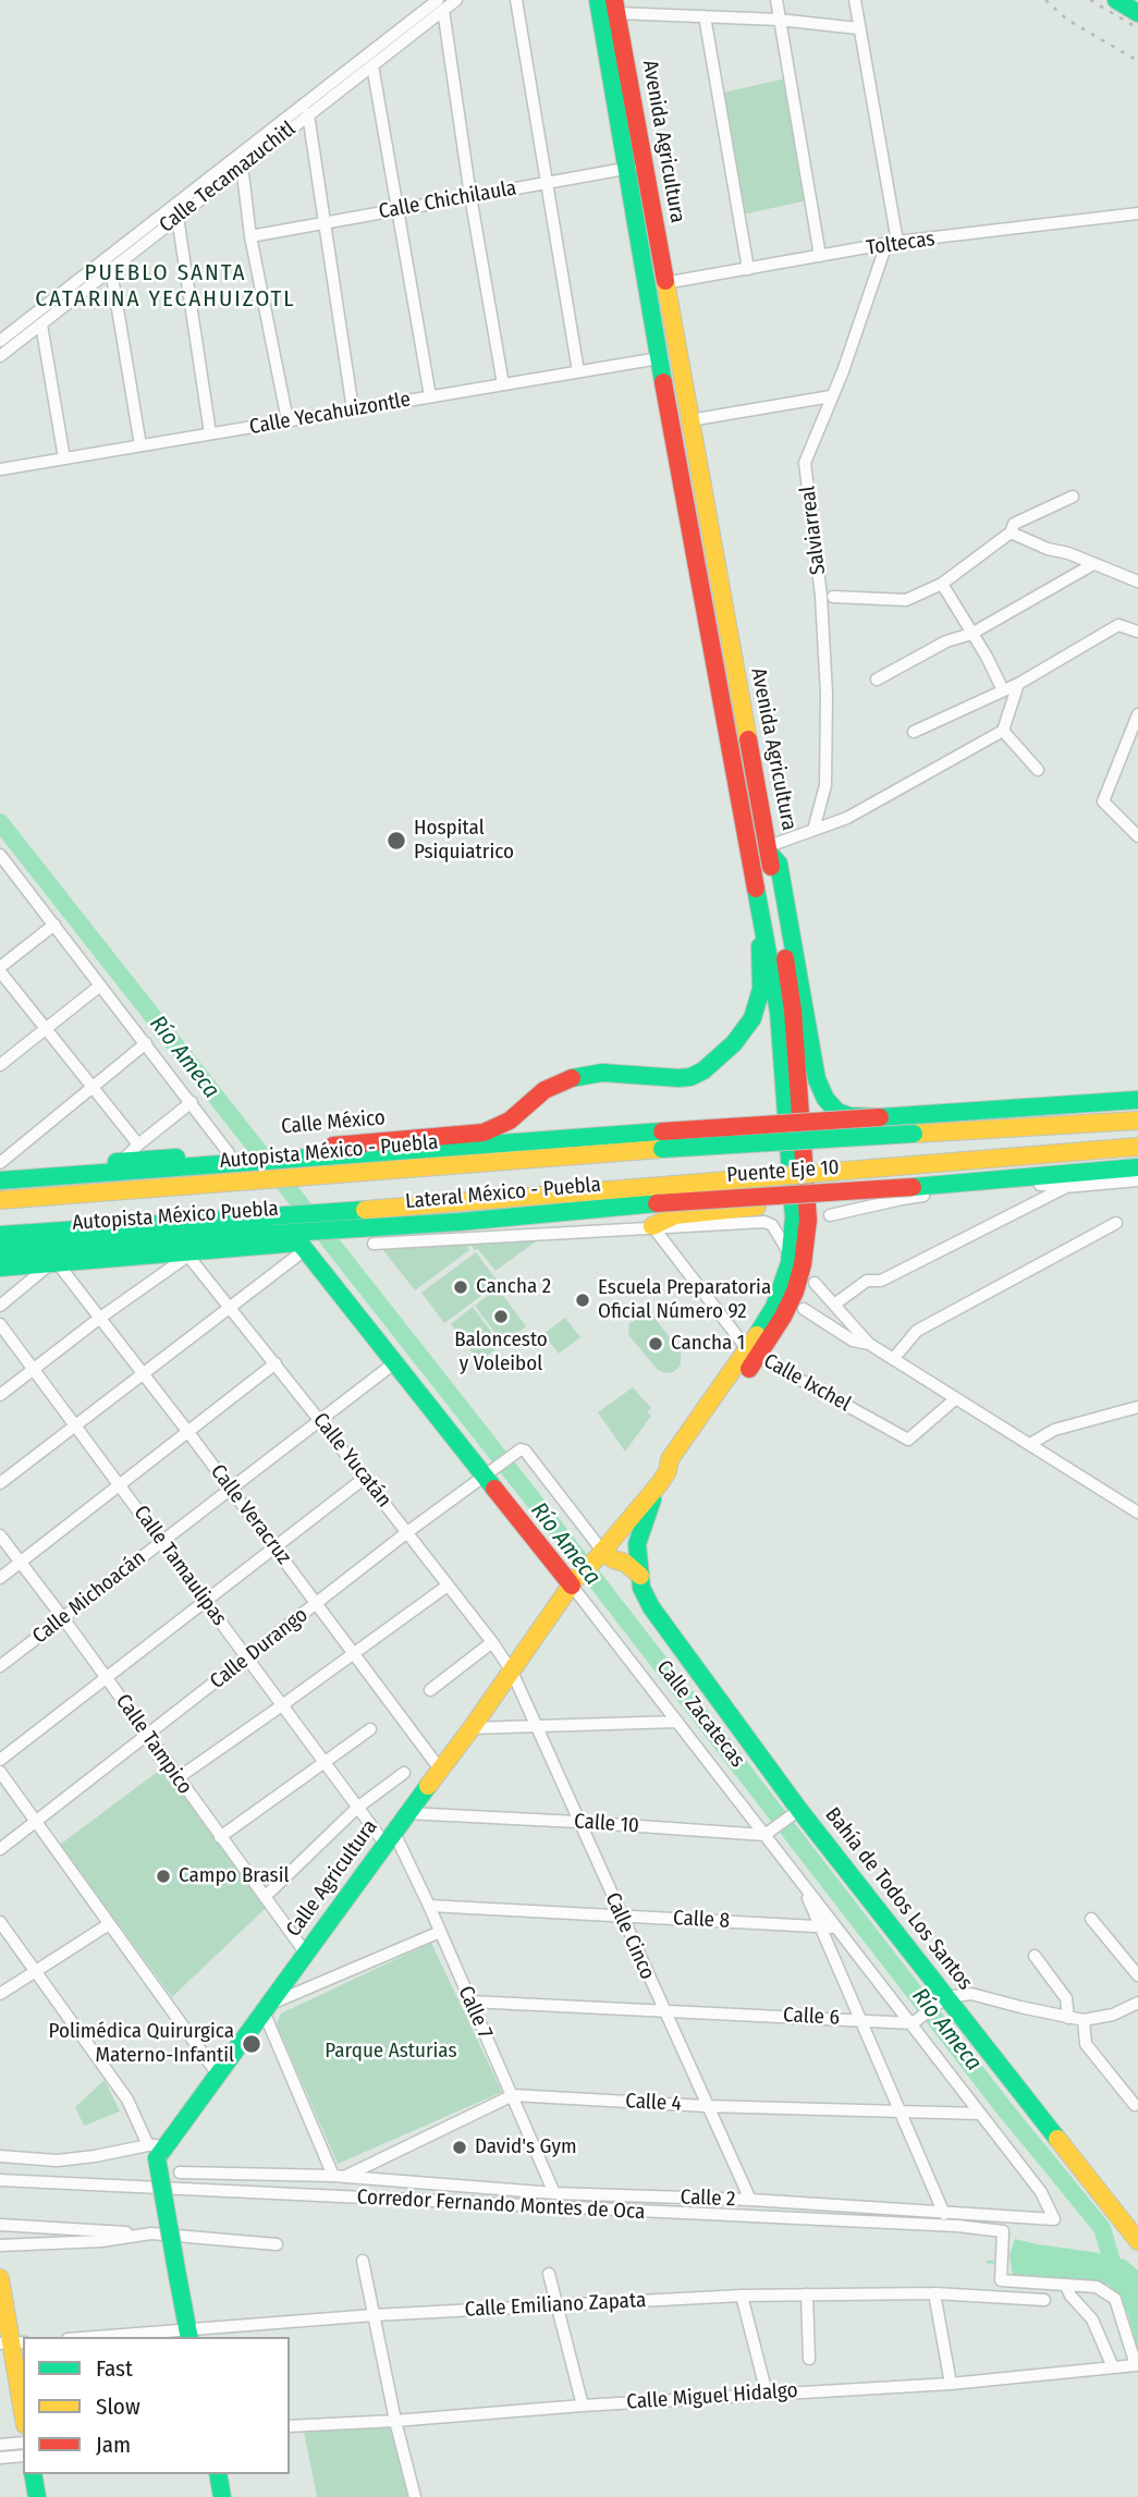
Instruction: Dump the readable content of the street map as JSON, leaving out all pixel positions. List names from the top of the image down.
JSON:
{
  "streets": {
    "main road": [
      "Avenida Agricultura",
      "Calle México",
      "Autopista México - Puebla",
      "Puente Eje 10",
      "Lateral México - Puebla",
      "Autopista México Puebla",
      "Calle Zacatecas",
      "Calle Agricultura",
      "Bahía de Todos Los Santos"
    ],
    "street": [
      "Calle Tecamazuchitl",
      "Calle Chichilaula",
      "Toltecas",
      "Calle Yecahuizontle",
      "Salviarreal",
      "Calle Ixchel",
      "Calle Yucatán",
      "Calle Veracruz",
      "Calle Tamaulipas",
      "Calle Michoacán",
      "Calle Durango",
      "Calle Tampico",
      "Calle 10",
      "Calle 8",
      "Calle Cinco",
      "Calle 7",
      "Calle 6",
      "Calle 4",
      "Calle 2",
      "Corredor Fernando Montes de Oca",
      "Calle Emiliano Zapata",
      "Calle Miguel Hidalgo"
    ]
  },
  "crossings": [
    ["Avenida Agricultura", "Calle Chichilaula"],
    ["Avenida Agricultura", "Toltecas"],
    ["Avenida Agricultura", "Calle Yecahuizontle"],
    ["Avenida Agricultura", "Calle México"],
    ["Avenida Agricultura", "Calle Ixchel"],
    ["Avenida Agricultura", "Calle Agricultura"],
    ["Avenida Agricultura", "Bahía de Todos Los Santos"],
    ["Toltecas", "Salviarreal"],
    ["Autopista México - Puebla", "Puente Eje 10"],
    ["Puente Eje 10", "Lateral México - Puebla"],
    ["Lateral México - Puebla", "Autopista México Puebla"],
    ["Autopista México Puebla", "Calle Yucatán"],
    ["Autopista México Puebla", "Calle Veracruz"],
    ["Autopista México Puebla", "Calle Zacatecas"],
    ["Calle Yucatán", "Calle Michoacán"],
    ["Calle Yucatán", "Calle Durango"],
    ["Calle Yucatán", "Calle Agricultura"],
    ["Calle Yucatán", "Calle Cinco"],
    ["Calle Veracruz", "Calle Michoacán"],
    ["Calle Veracruz", "Calle Durango"],
    ["Calle Veracruz", "Calle Agricultura"],
    ["Calle Tamaulipas", "Calle Michoacán"],
    ["Calle Tamaulipas", "Calle Durango"],
    ["Calle Tamaulipas", "Calle Agricultura"],
    ["Calle Tamaulipas", "Calle 7"],
    ["Calle Michoacán", "Calle Zacatecas"],
    ["Calle Michoacán", "Calle Tampico"],
    ["Calle Durango", "Calle Zacatecas"],
    ["Calle Durango", "Calle Tampico"],
    ["Calle Durango", "Calle Agricultura"],
    ["Calle Zacatecas", "Calle 10"],
    ["Calle Zacatecas", "Calle Agricultura"],
    ["Calle Zacatecas", "Calle 8"],
    ["Calle Zacatecas", "Calle 6"],
    ["Calle Zacatecas", "Calle 4"],
    ["Calle Zacatecas", "Calle 2"],
    ["Calle Tampico", "Calle Agricultura"],
    ["Calle 10", "Calle Agricultura"],
    ["Calle 10", "Calle Cinco"],
    ["Calle Agricultura", "Bahía de Todos Los Santos"],
    ["Calle Agricultura", "Calle Cinco"],
    ["Calle Agricultura", "Calle 7"],
    ["Calle 8", "Calle Cinco"],
    ["Calle 8", "Calle 7"],
    ["Calle Cinco", "Calle 6"],
    ["Calle Cinco", "Calle 4"],
    ["Calle Cinco", "Calle 2"],
    ["Calle 7", "Calle 6"],
    ["Calle 7", "Calle 4"],
    ["Calle 7", "Calle 2"],
    ["Calle 4", "Calle 2"],
    ["Corredor Fernando Montes de Oca", "Calle Miguel Hidalgo"]
  ],
  "districts": ["PUEBLO SANTA CATARINA YECAHUIZOTL"],
  "water": ["Río Ameca"],
  "parks": ["Parque Asturias"],
  "places": [
    "Hospital Psiquiatrico",
    "Cancha 2",
    "Escuela Preparatoria Oficial Número 92",
    "Baloncesto y Voleibol",
    "Cancha 1",
    "Campo Brasil",
    "Polimédica Quirurgica Materno-Infantil",
    "David's Gym"
  ],
  "legend": ["Fast", "Slow", "Jam"]
}
